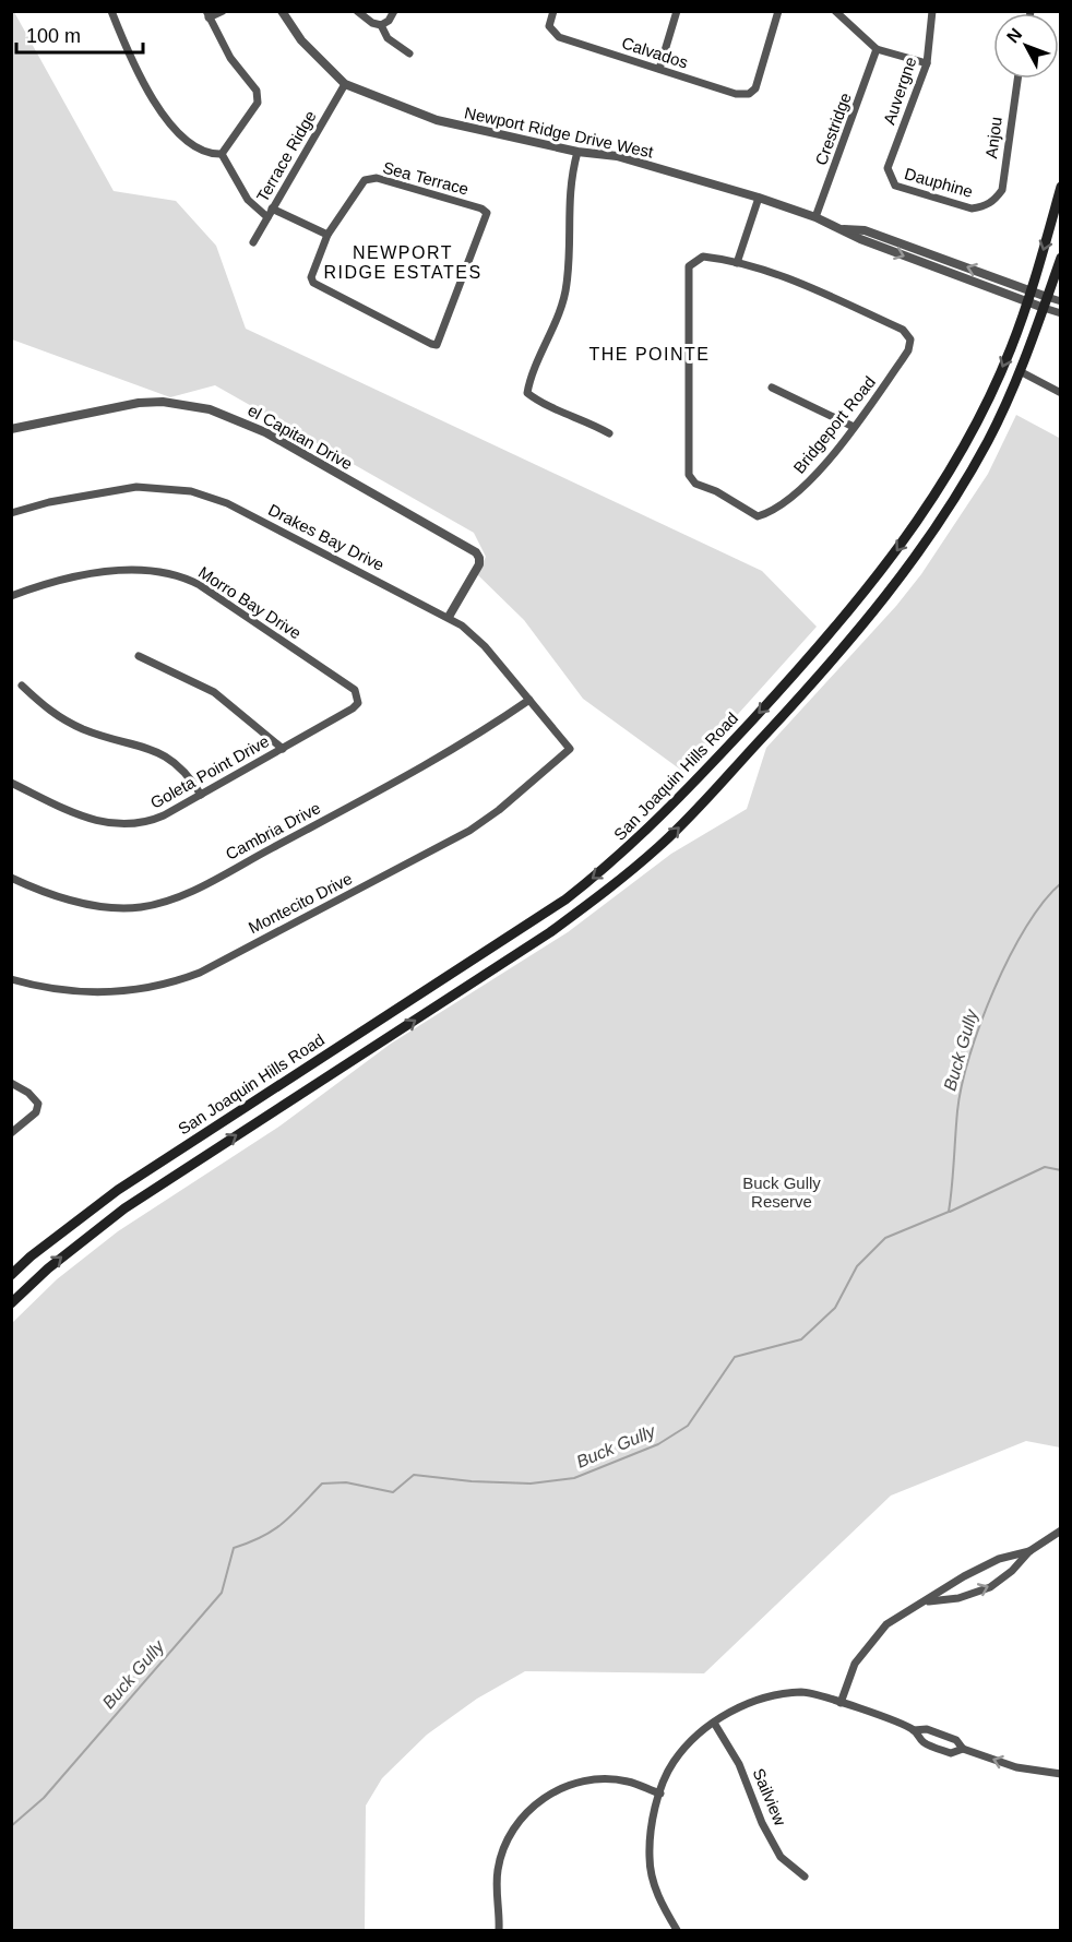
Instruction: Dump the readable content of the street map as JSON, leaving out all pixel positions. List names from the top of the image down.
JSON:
{
  "streets": {
    "main road": ["San Joaquin Hills Road"],
    "street": [
      "Calvados",
      "Auvergne",
      "Crestridge",
      "Newport Ridge Drive West",
      "Anjou",
      "Terrace Ridge",
      "Sea Terrace",
      "Dauphine",
      "Bridgeport Road",
      "el Capitan Drive",
      "Drakes Bay Drive",
      "Morro Bay Drive",
      "Goleta Point Drive",
      "Cambria Drive",
      "Montecito Drive",
      "Sailview"
    ]
  },
  "crossings": [
    ["Auvergne", "Dauphine"],
    ["Crestridge", "Newport Ridge Drive West"],
    ["Newport Ridge Drive West", "Terrace Ridge"],
    ["Newport Ridge Drive West", "San Joaquin Hills Road"],
    ["Anjou", "Dauphine"],
    ["el Capitan Drive", "Drakes Bay Drive"],
    ["Drakes Bay Drive", "Cambria Drive"],
    ["Drakes Bay Drive", "Montecito Drive"],
    ["Morro Bay Drive", "Goleta Point Drive"]
  ],
  "districts": ["NEWPORT RIDGE ESTATES", "THE POINTE"],
  "water": ["Buck Gully"],
  "parks": ["Buck Gully Reserve"],
  "scale_bar": "100 m",
  "north": "top left"
}
